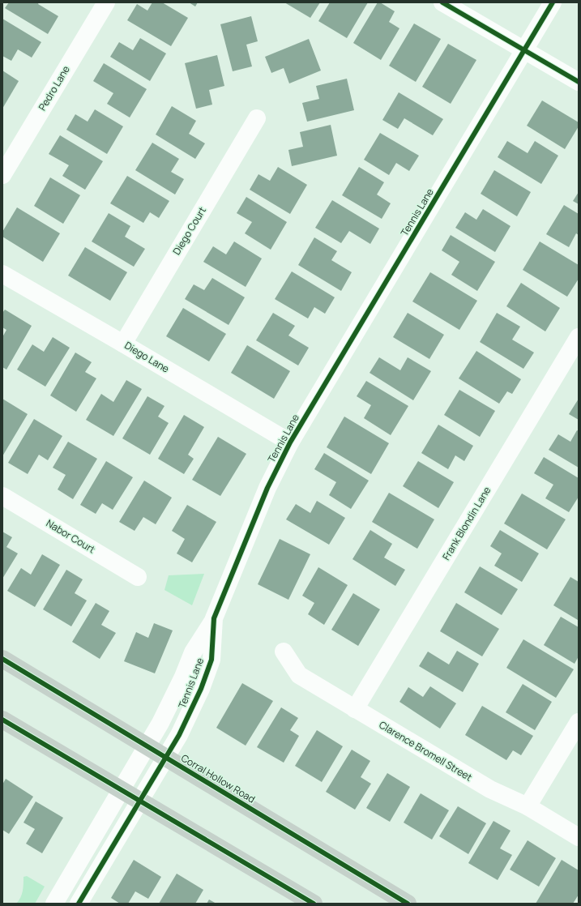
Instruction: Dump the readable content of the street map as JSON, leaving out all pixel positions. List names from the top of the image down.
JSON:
{
  "streets": {
    "main road": ["Corral Hollow Road"],
    "street": [
      "Pedro Lane",
      "Tennis Lane",
      "Diego Court",
      "Diego Lane",
      "Frank Blondin Lane",
      "Nabor Court",
      "Clarence Bromell Street"
    ]
  },
  "crossings": [
    ["Tennis Lane", "Diego Lane"],
    ["Tennis Lane", "Corral Hollow Road"],
    ["Diego Court", "Diego Lane"],
    ["Frank Blondin Lane", "Clarence Bromell Street"]
  ]
}
